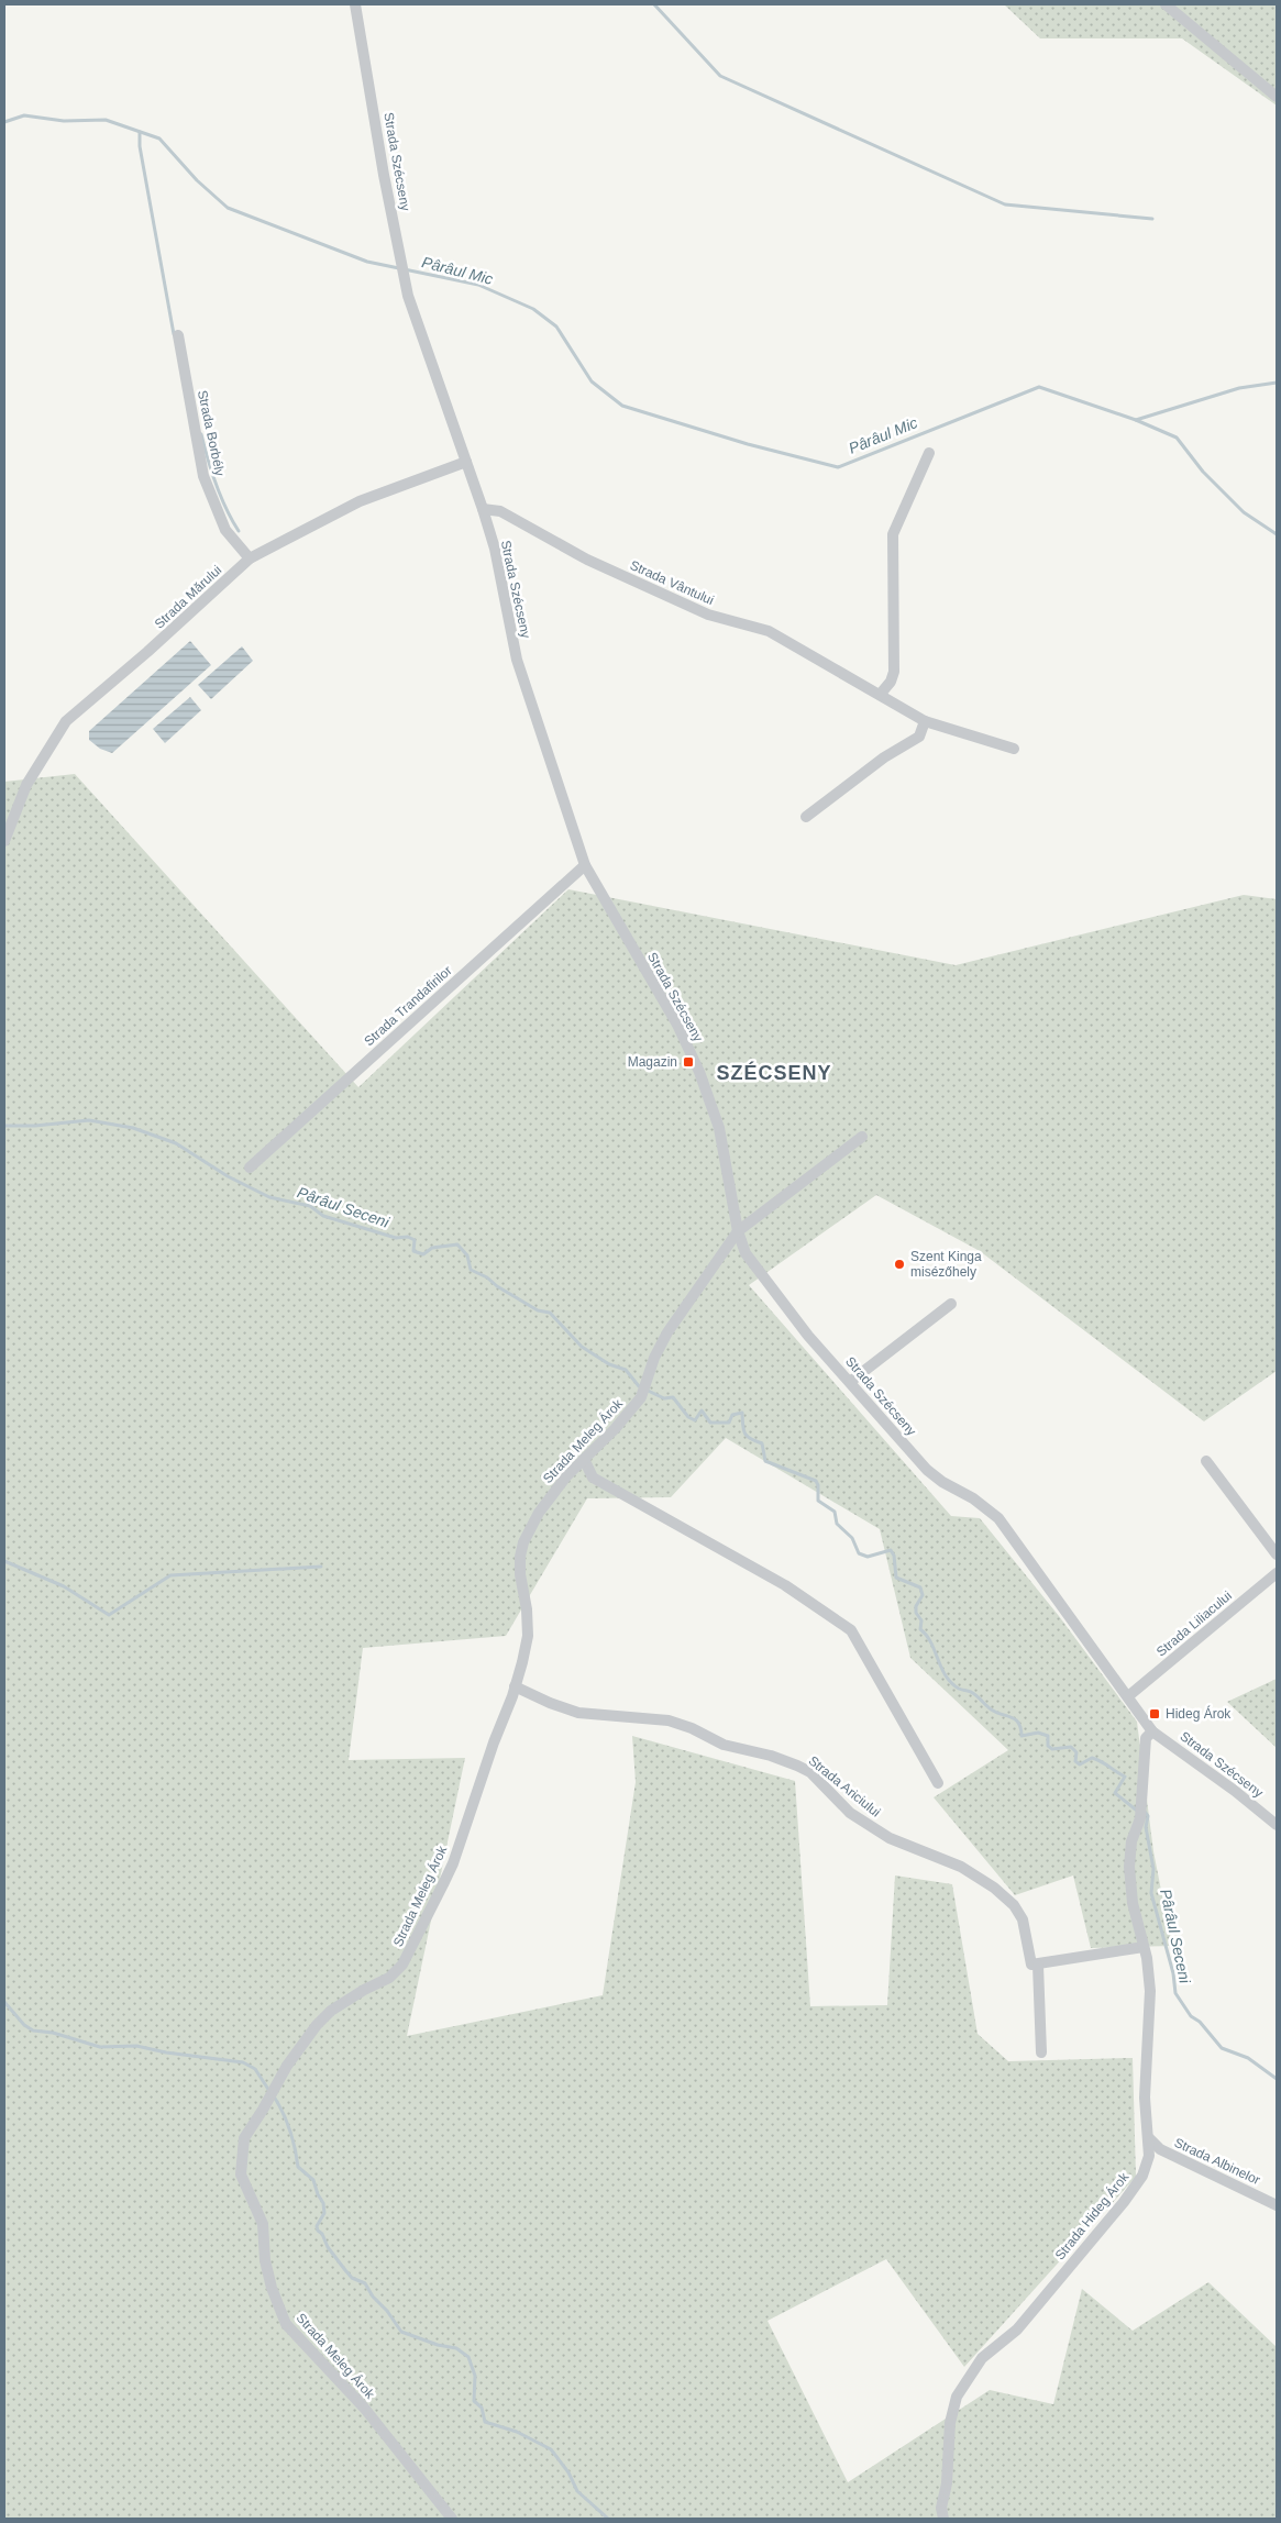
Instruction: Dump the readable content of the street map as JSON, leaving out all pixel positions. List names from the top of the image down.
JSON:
{
  "streets": {
    "street": [
      "Strada Szécseny",
      "Strada Borbély",
      "Strada Vântului",
      "Strada Mărului",
      "Strada Trandafirilor",
      "Strada Meleg Árok",
      "Strada Liliacului",
      "Strada Ariciului",
      "Strada Albinelor",
      "Strada Hideg Árok"
    ]
  },
  "crossings": [
    ["Strada Szécseny", "Strada Vântului"],
    ["Strada Szécseny", "Strada Mărului"],
    ["Strada Szécseny", "Strada Trandafirilor"],
    ["Strada Szécseny", "Strada Meleg Árok"],
    ["Strada Szécseny", "Strada Liliacului"],
    ["Strada Szécseny", "Strada Hideg Árok"],
    ["Strada Borbély", "Strada Mărului"],
    ["Strada Meleg Árok", "Strada Ariciului"],
    ["Strada Albinelor", "Strada Hideg Árok"]
  ],
  "districts": ["SZÉCSENY"],
  "water": ["Pârâul Mic", "Pârâul Seceni"],
  "places": {
    "transit": ["Magazin", "Hideg Árok"],
    "other": ["Szent Kinga misézőhely"]
  }
}
